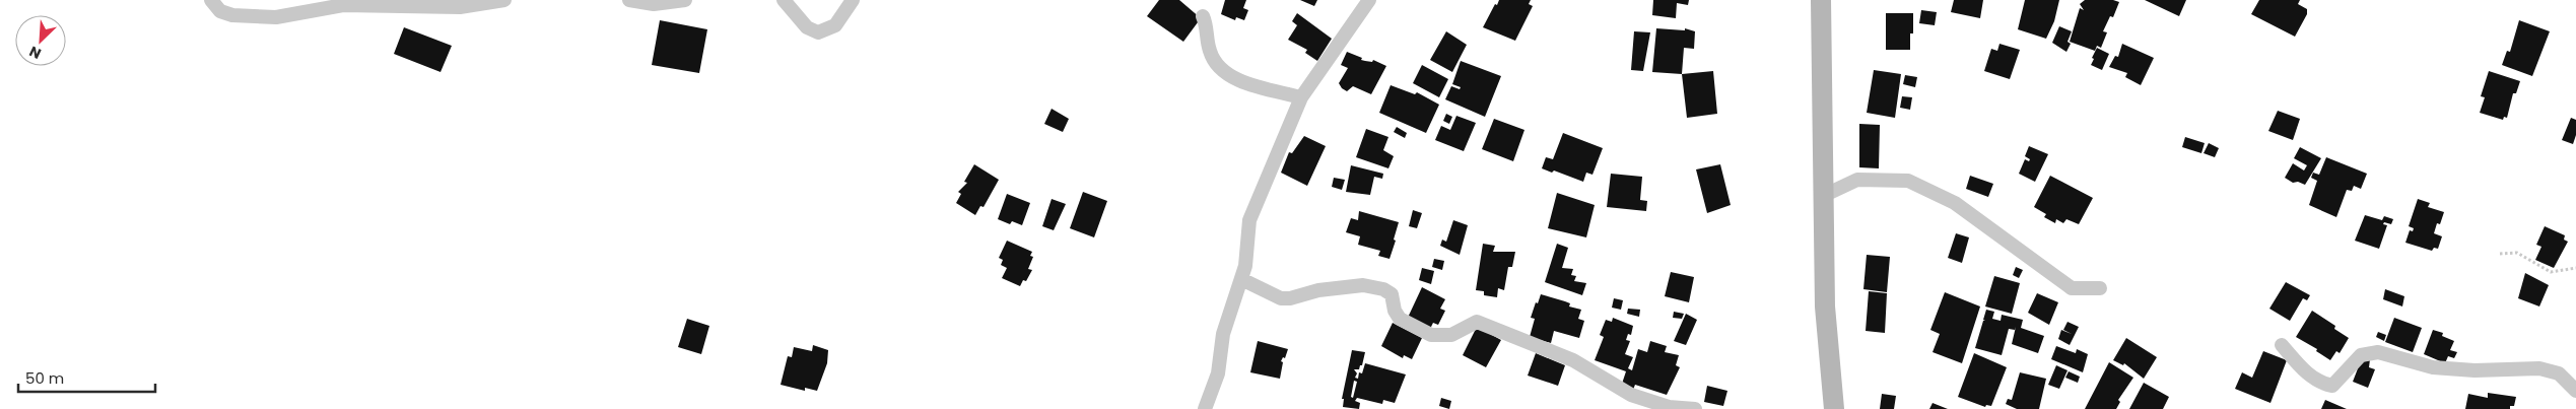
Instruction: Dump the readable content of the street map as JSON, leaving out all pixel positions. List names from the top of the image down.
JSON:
{
  "scale_bar": "50 m",
  "north": "bottom left"
}
